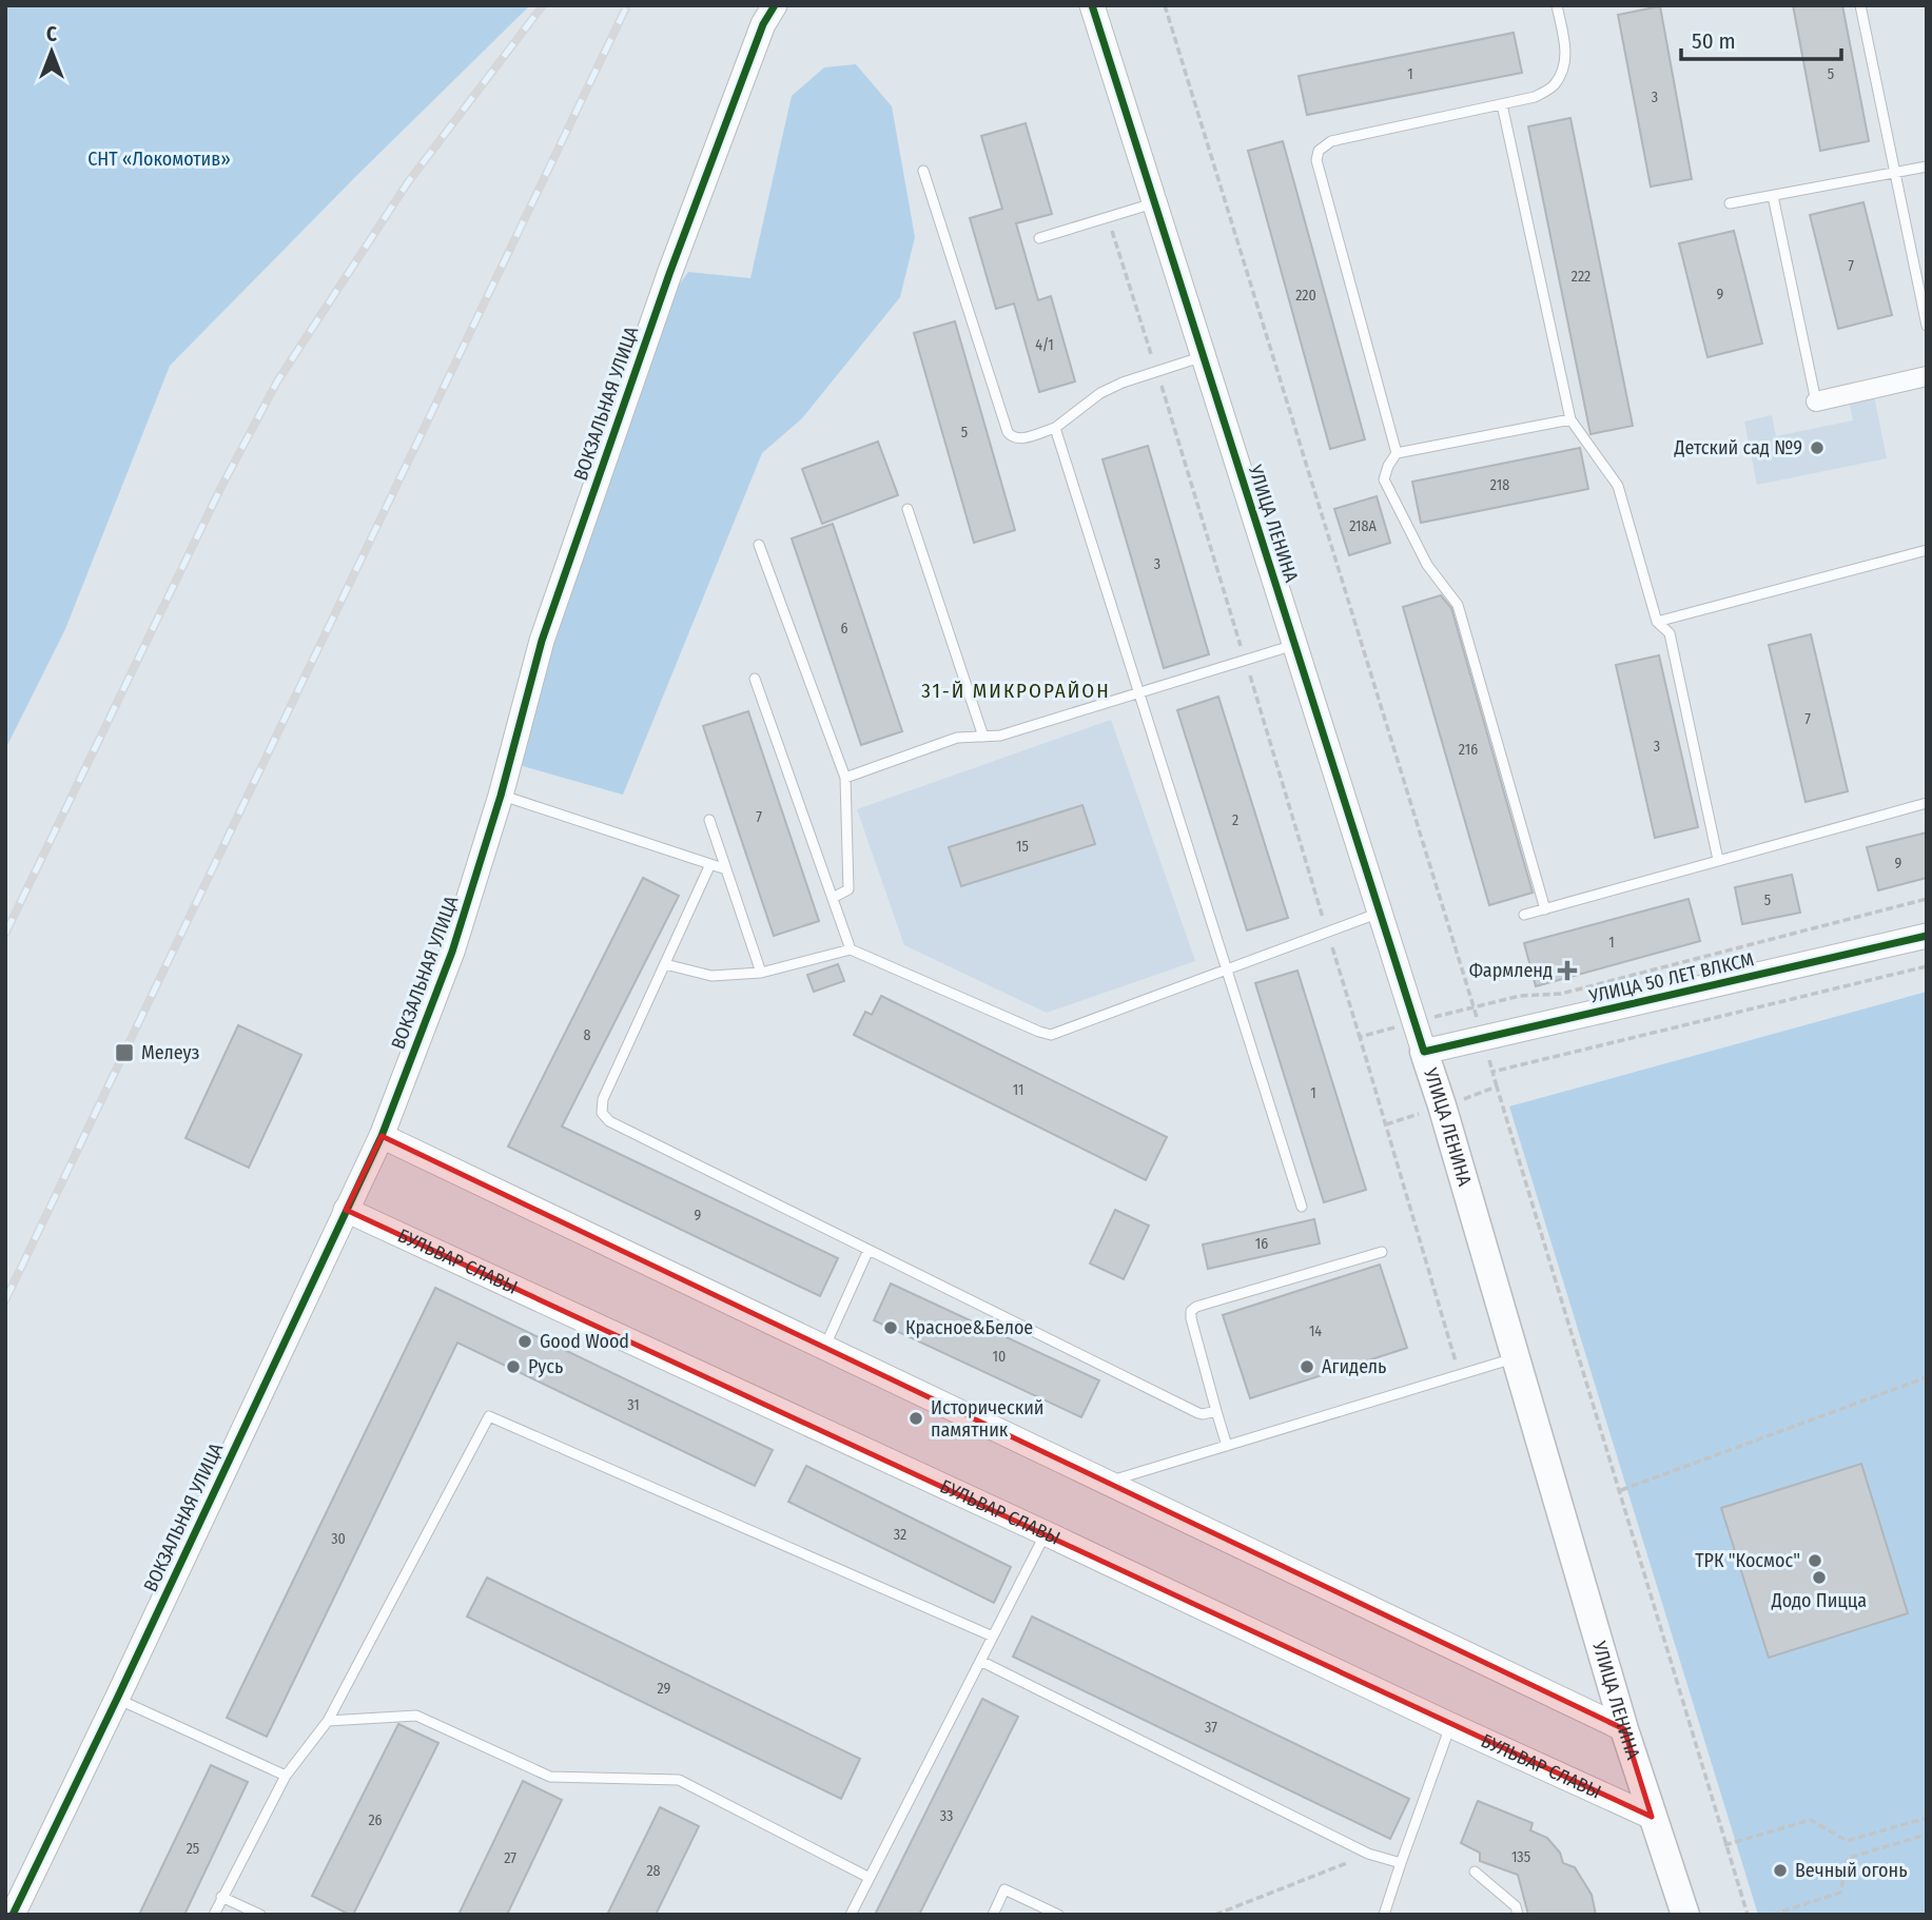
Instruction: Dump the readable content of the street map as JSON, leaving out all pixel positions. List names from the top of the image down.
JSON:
{
  "streets": {
    "main road": ["УЛИЦА ЛЕНИНА"],
    "street": ["ВОКЗАЛЬНАЯ УЛИЦА", "УЛИЦА 50 ЛЕТ ВЛКСМ", "БУЛЬВАР СЛАВЫ"]
  },
  "crossings": [
    ["ВОКЗАЛЬНАЯ УЛИЦА", "БУЛЬВАР СЛАВЫ"],
    ["УЛИЦА ЛЕНИНА", "УЛИЦА 50 ЛЕТ ВЛКСМ"],
    ["УЛИЦА ЛЕНИНА", "БУЛЬВАР СЛАВЫ"]
  ],
  "districts": ["31-Й МИКРОРАЙОН"],
  "parks": ["СНТ «Локомотив»"],
  "places": {
    "other": [
      "Детский сад №9",
      "Красное&Белое",
      "Good Wood",
      "Русь",
      "Агидель",
      "Исторический памятник",
      "ТРК \"Космос\"",
      "Додо Пицца",
      "Вечный огонь"
    ],
    "health": ["Фармленд"],
    "transit": ["Мелеуз"]
  },
  "house_numbers": [
    "1",
    "5",
    "3",
    "7",
    "222",
    "9",
    "220",
    "4/1",
    "5",
    "218",
    "218А",
    "3",
    "6",
    "7",
    "3",
    "216",
    "7",
    "2",
    "15",
    "9",
    "5",
    "1",
    "8",
    "11",
    "1",
    "9",
    "16",
    "14",
    "10",
    "31",
    "32",
    "30",
    "29",
    "37",
    "33",
    "26",
    "25",
    "135",
    "27",
    "28"
  ],
  "scale_bar": "50 m",
  "north": "top"
}
